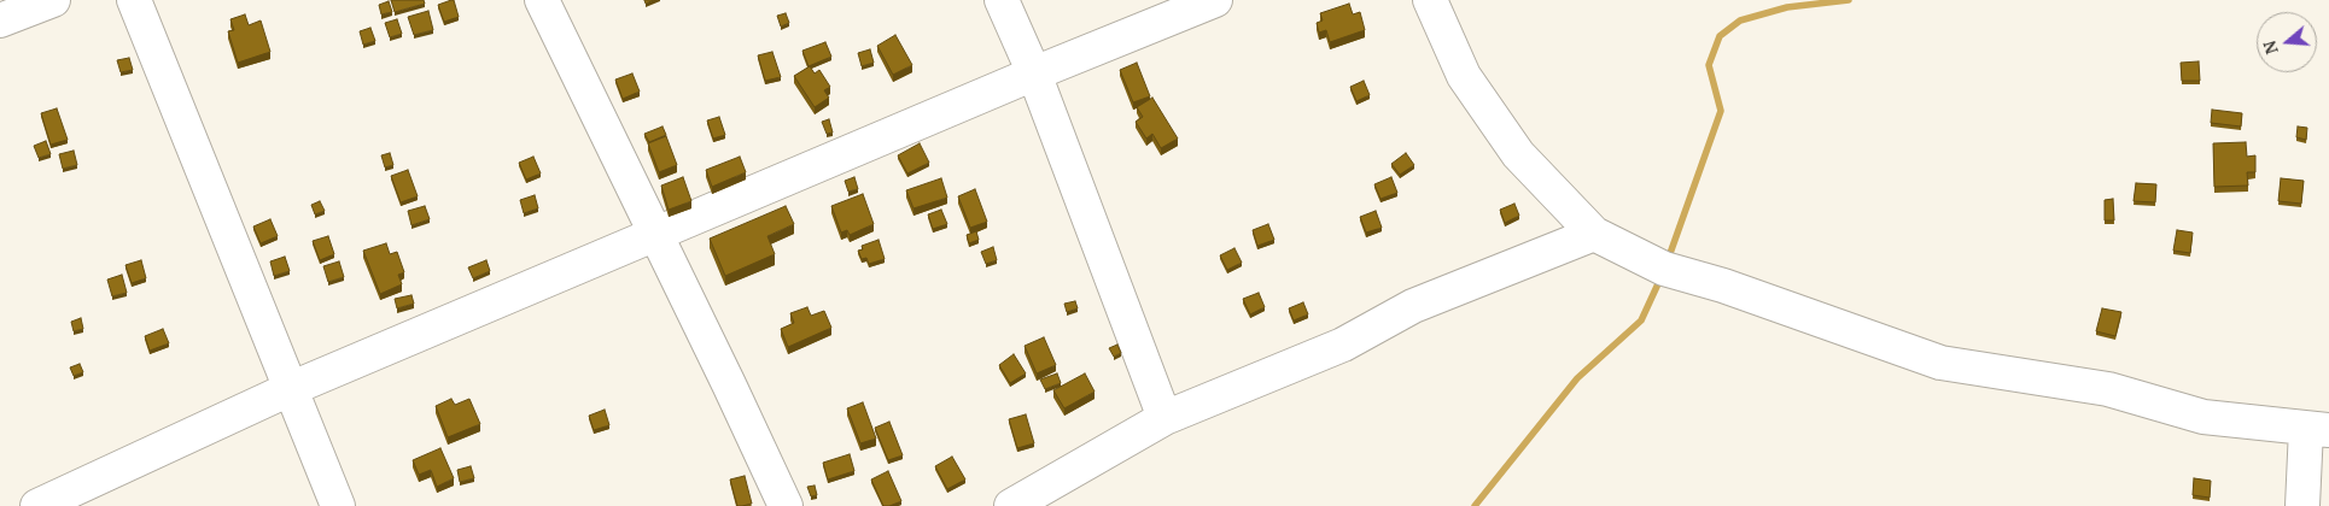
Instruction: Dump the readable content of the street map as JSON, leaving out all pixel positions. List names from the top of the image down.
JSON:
{
  "north": "left"
}
